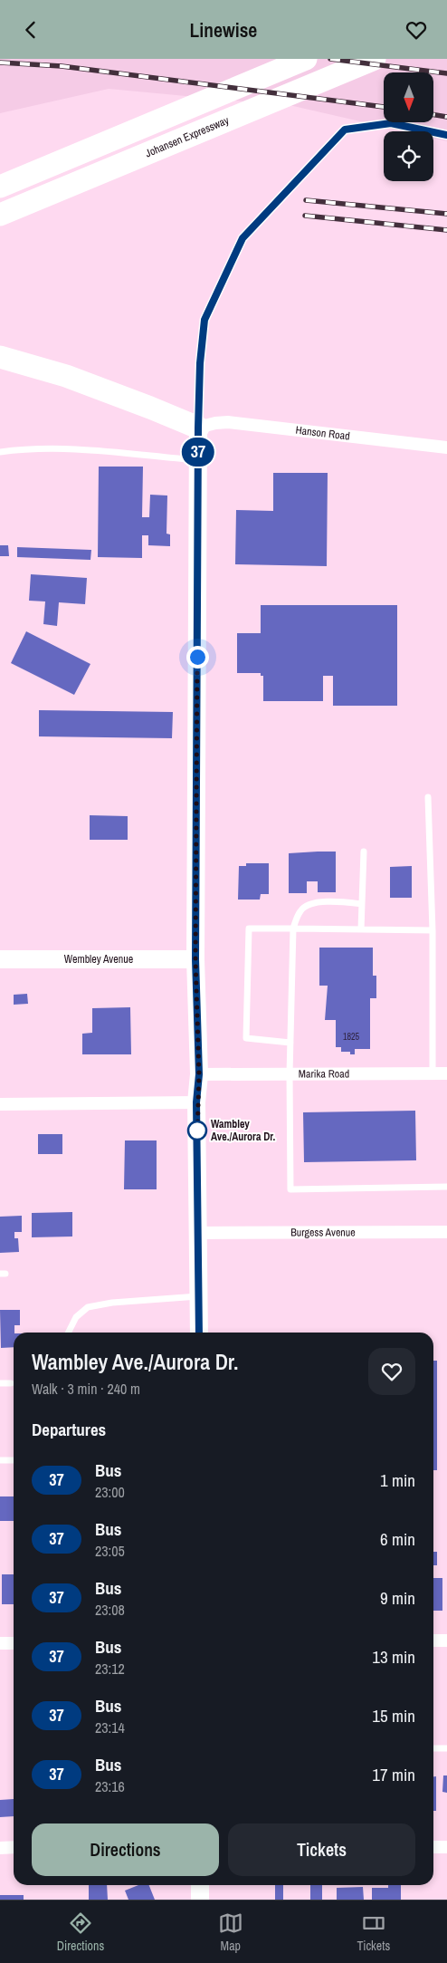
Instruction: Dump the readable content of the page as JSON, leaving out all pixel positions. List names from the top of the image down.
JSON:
{
  "streets": {
    "highway": ["Johansen Expressway"],
    "street": [
      "Hanson Road",
      "Wembley Avenue",
      "Marika Road",
      "Burgess Avenue"
    ]
  },
  "places": ["Wambley Ave./Aurora Dr."],
  "lines": ["bus line 37"],
  "house_numbers": ["1825"],
  "north": "bottom",
  "page": {
    "header": "Linewise",
    "on_map": "37",
    "heading": [
      ["Wambley Ave./Aurora Dr.", "Walk · 3 min · 240 m"],
      "Departures"
    ],
    "list": [
      {
        "mark": "37",
        "name": "Bus",
        "note": "23:00",
        "value": "1 min"
      },
      {
        "mark": "37",
        "name": "Bus",
        "note": "23:05",
        "value": "6 min"
      },
      {
        "mark": "37",
        "name": "Bus",
        "note": "23:08",
        "value": "9 min"
      },
      {
        "mark": "37",
        "name": "Bus",
        "note": "23:12",
        "value": "13 min"
      },
      {
        "mark": "37",
        "name": "Bus",
        "note": "23:14",
        "value": "15 min"
      },
      {
        "mark": "37",
        "name": "Bus",
        "note": "23:16",
        "value": "17 min"
      }
    ],
    "buttons": ["Directions", "Tickets"],
    "tabs": ["Directions", "Map", "Tickets"]
  }
}
